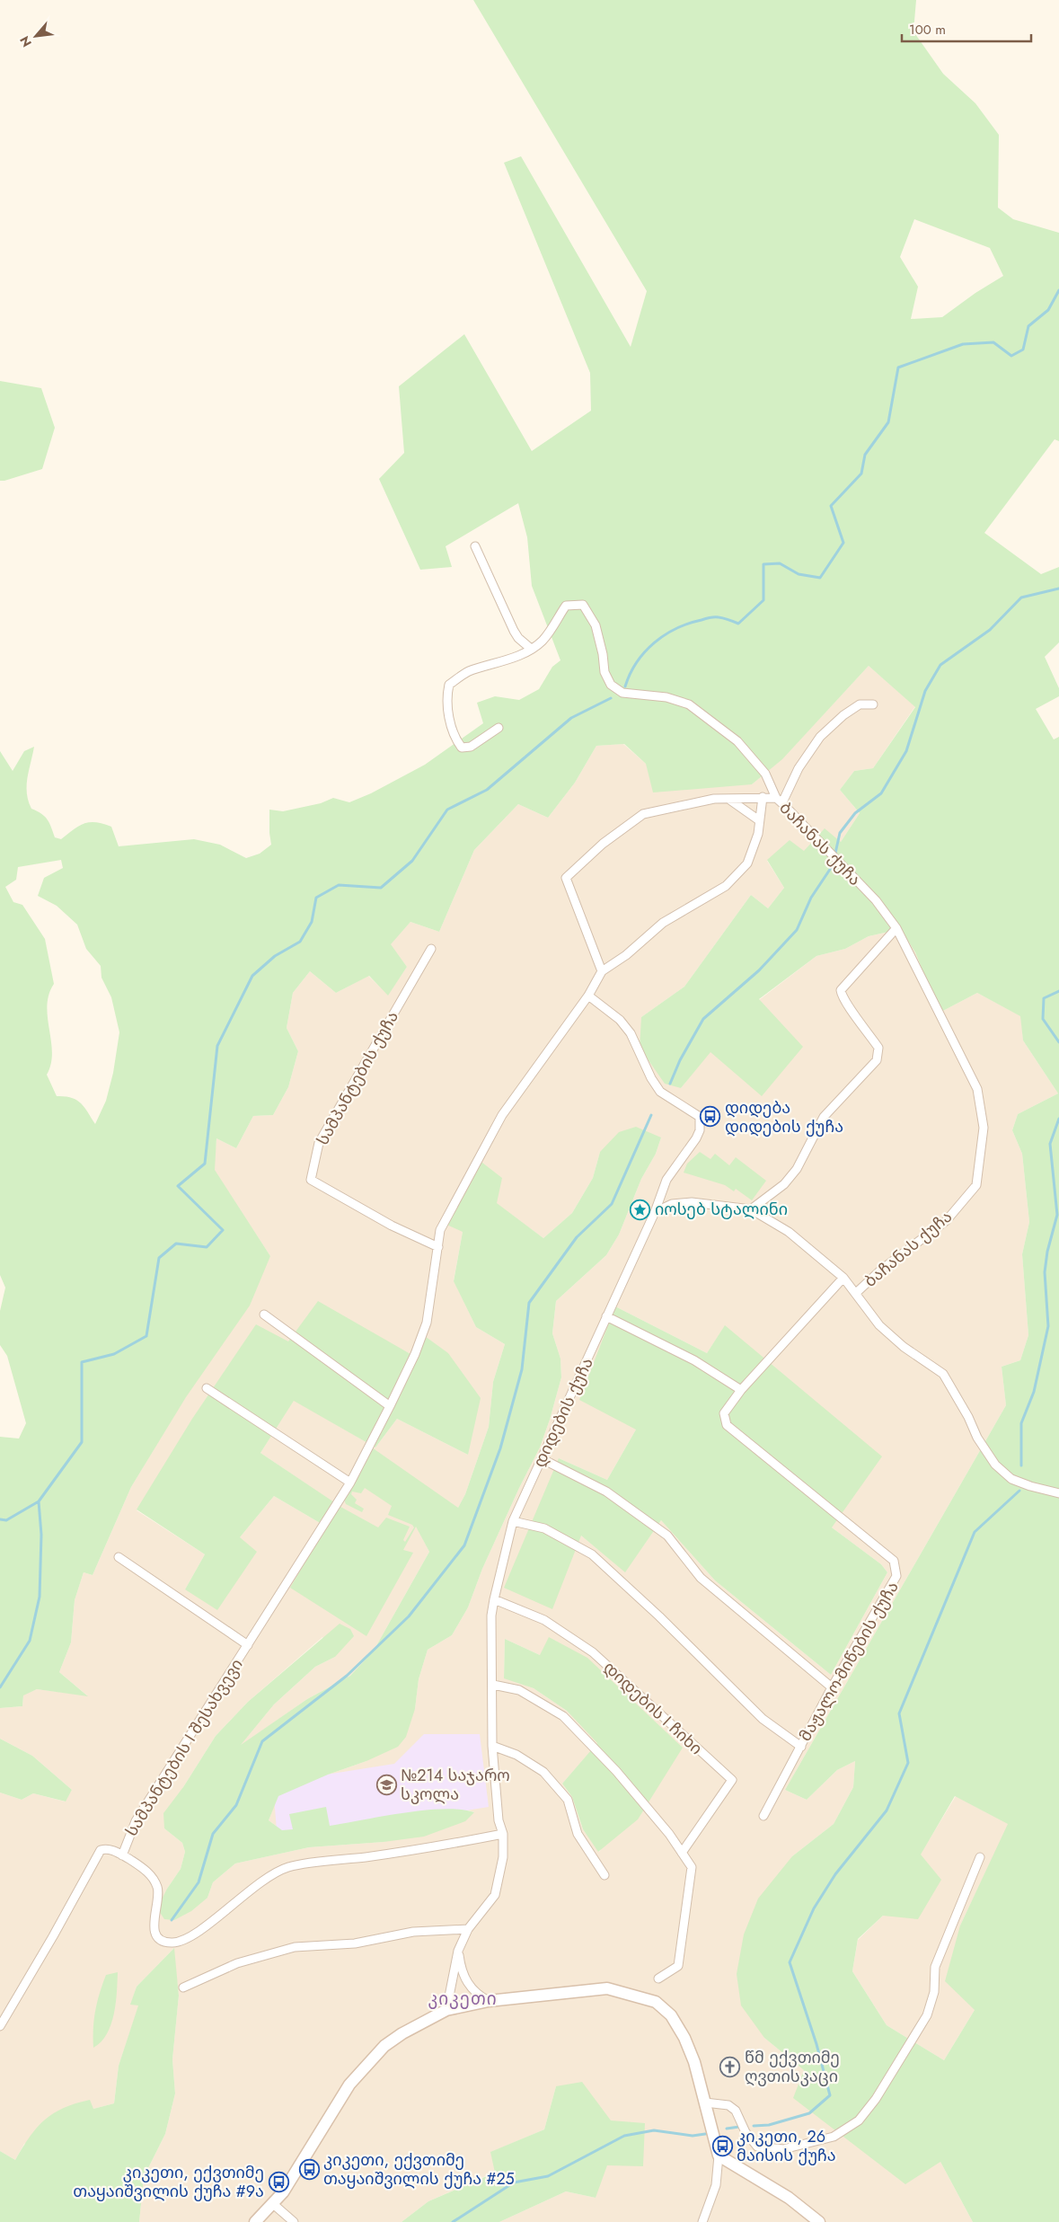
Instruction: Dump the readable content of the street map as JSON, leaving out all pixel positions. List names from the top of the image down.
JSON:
{
  "streets": {
    "street": [
      "ბაჩანას ქუჩა",
      "სამპანტების ქუჩა",
      "დიდების ქუჩა",
      "მაჟალო-მიწების ქუჩა",
      "დიდების I ჩიხი",
      "სამპანტების I შესახვევი"
    ]
  },
  "crossings": [
    ["სამპანტების ქუჩა", "სამპანტების I შესახვევი"],
    ["დიდების ქუჩა", "მაჟალო-მიწების ქუჩა"],
    ["დიდების ქუჩა", "დიდების I ჩიხი"],
    ["დიდების ქუჩა", "სამპანტების I შესახვევი"]
  ],
  "districts": ["კიკეთი"],
  "places": {
    "bus stop": [
      "დიდება დიდების ქუჩა",
      "კიკეთი, 26 მაისის ქუჩა",
      "კიკეთი, ექვთიმე თაყაიშვილის ქუჩა #25",
      "კიკეთი, ექვთიმე თაყაიშვილის ქუჩა #9ა"
    ],
    "place": ["იოსებ სტალინი"],
    "school or university": ["№214 საჯარო სკოლა"],
    "church": ["წმ ექვთიმე ღვთისკაცი"]
  },
  "scale_bar": "100 m",
  "north": "bottom left"
}
